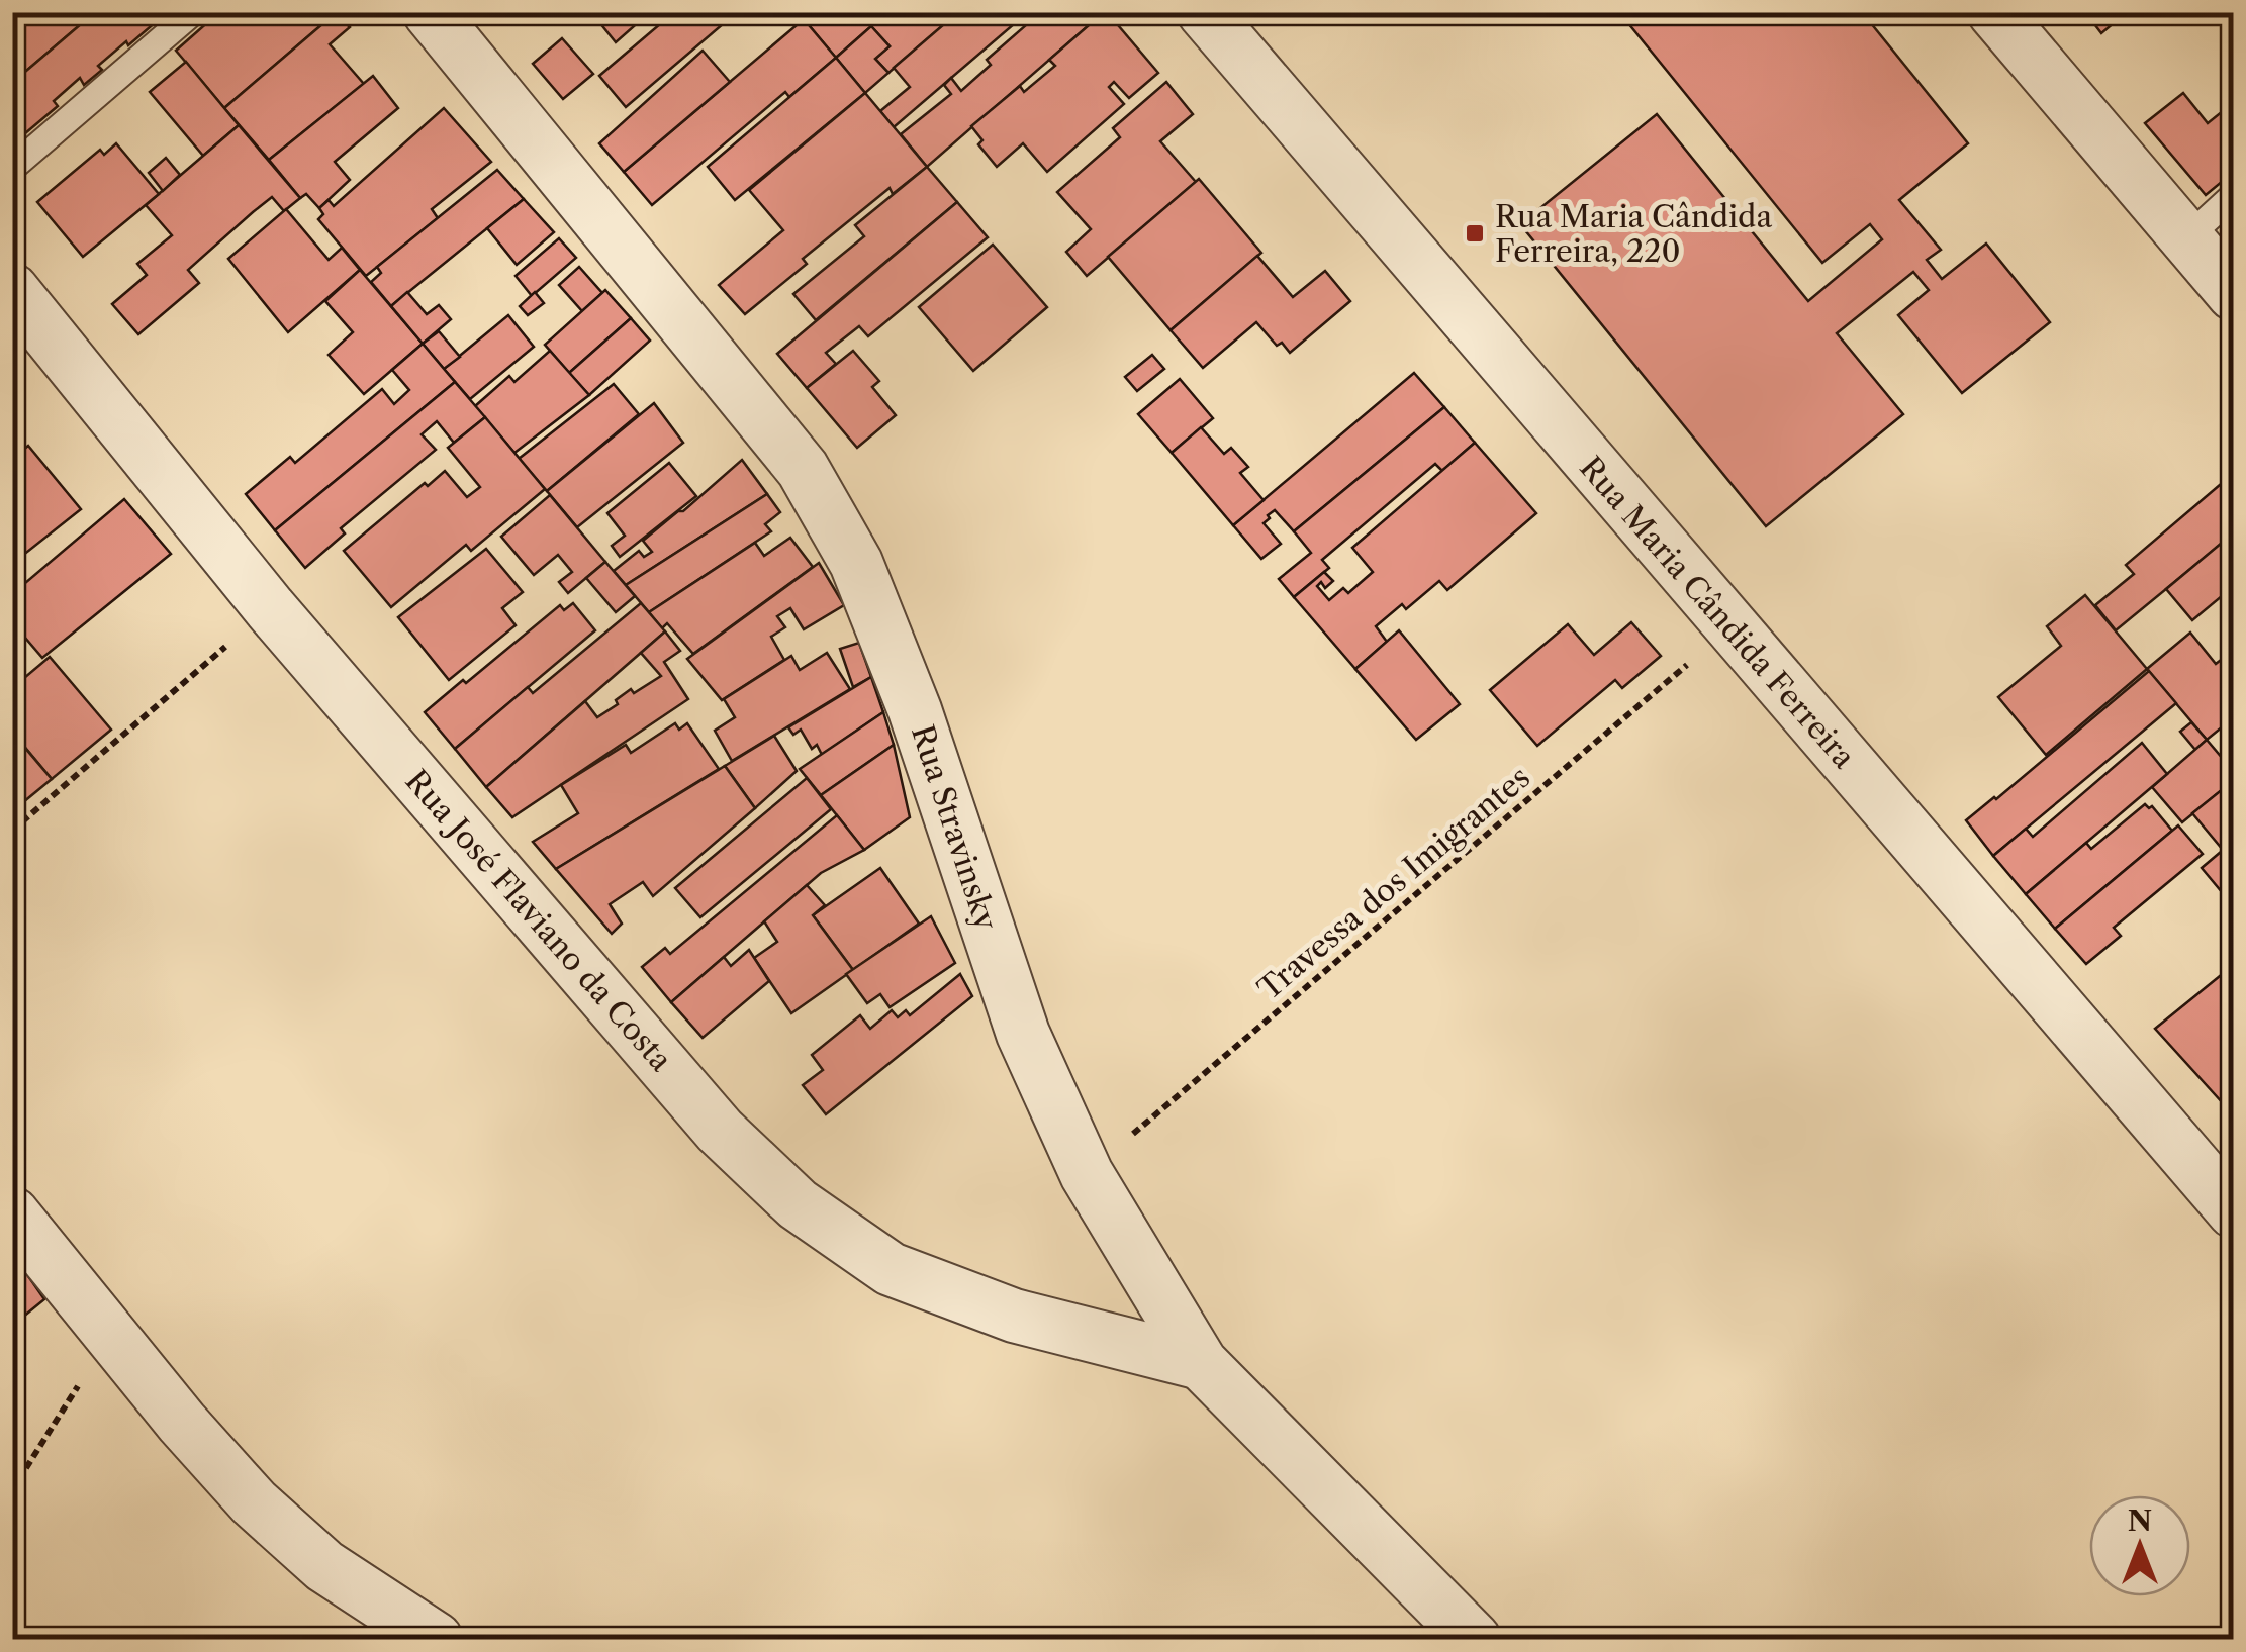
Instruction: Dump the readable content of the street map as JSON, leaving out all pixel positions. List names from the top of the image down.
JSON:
{
  "streets": {
    "street": ["Rua Maria Cândida Ferreira", "Rua Stravinsky", "Rua José Flaviano da Costa"],
    "path": ["Travessa dos Imigrantes"]
  },
  "crossings": [
    ["Rua Maria Cândida Ferreira", "Travessa dos Imigrantes"],
    ["Rua Stravinsky", "Travessa dos Imigrantes"],
    ["Rua Stravinsky", "Rua José Flaviano da Costa"]
  ],
  "places": {
    "transit": ["Rua Maria Cândida Ferreira, 220"]
  },
  "north": "top"
}
